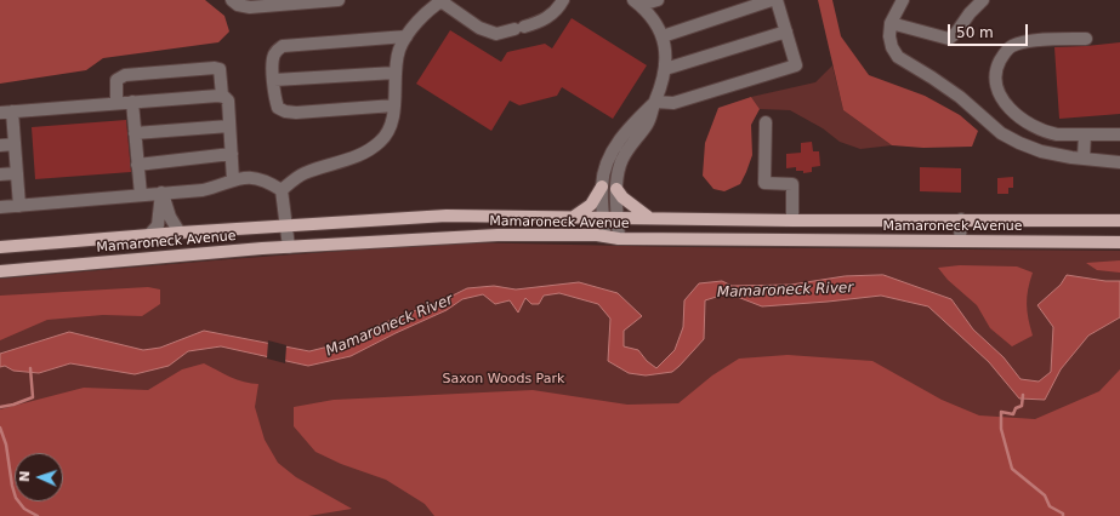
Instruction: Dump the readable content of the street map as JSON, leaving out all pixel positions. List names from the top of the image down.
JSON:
{
  "streets": {
    "main road": ["Mamaroneck Avenue"]
  },
  "water": ["Mamaroneck River"],
  "parks": ["Saxon Woods Park"],
  "scale_bar": "50 m",
  "north": "left"
}
